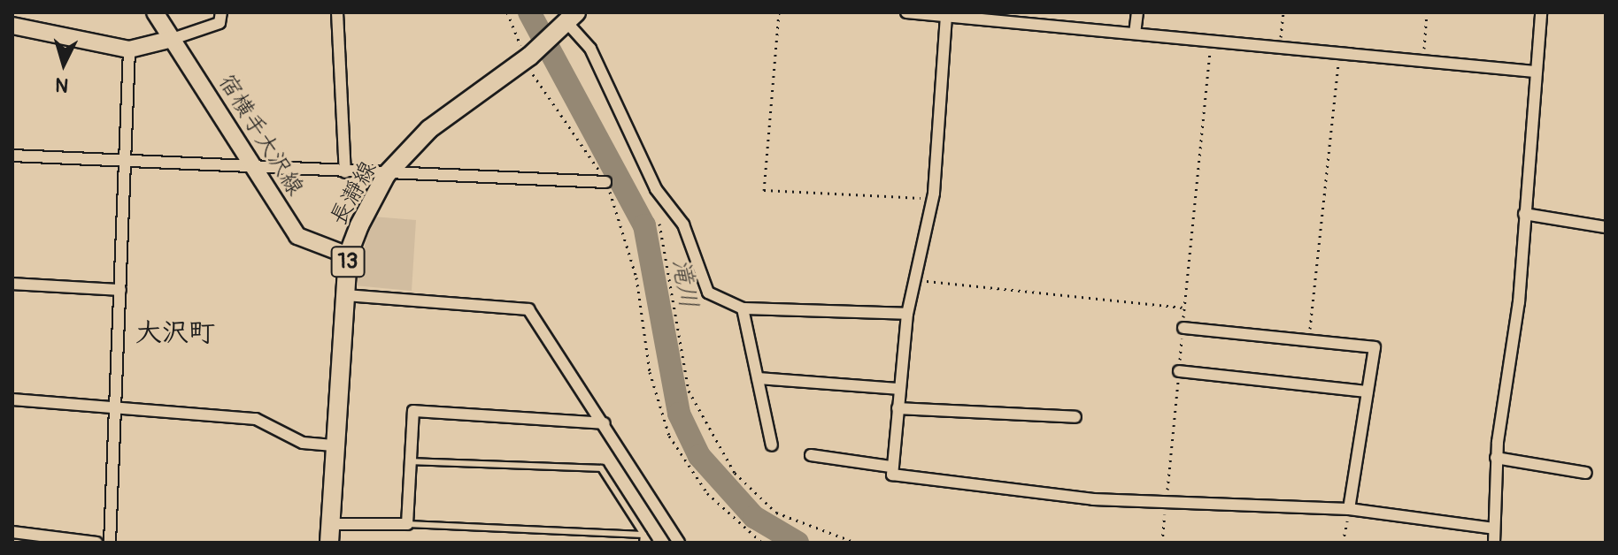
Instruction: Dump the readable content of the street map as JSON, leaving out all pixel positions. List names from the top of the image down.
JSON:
{
  "streets": {
    "main road": ["長瀞線", "13"],
    "street": ["宿横手大沢線"]
  },
  "crossings": [
    ["宿横手大沢線", "長瀞線"],
    ["長瀞線", "13"]
  ],
  "districts": ["大沢町"],
  "water": ["滝川"],
  "north": "bottom"
}
